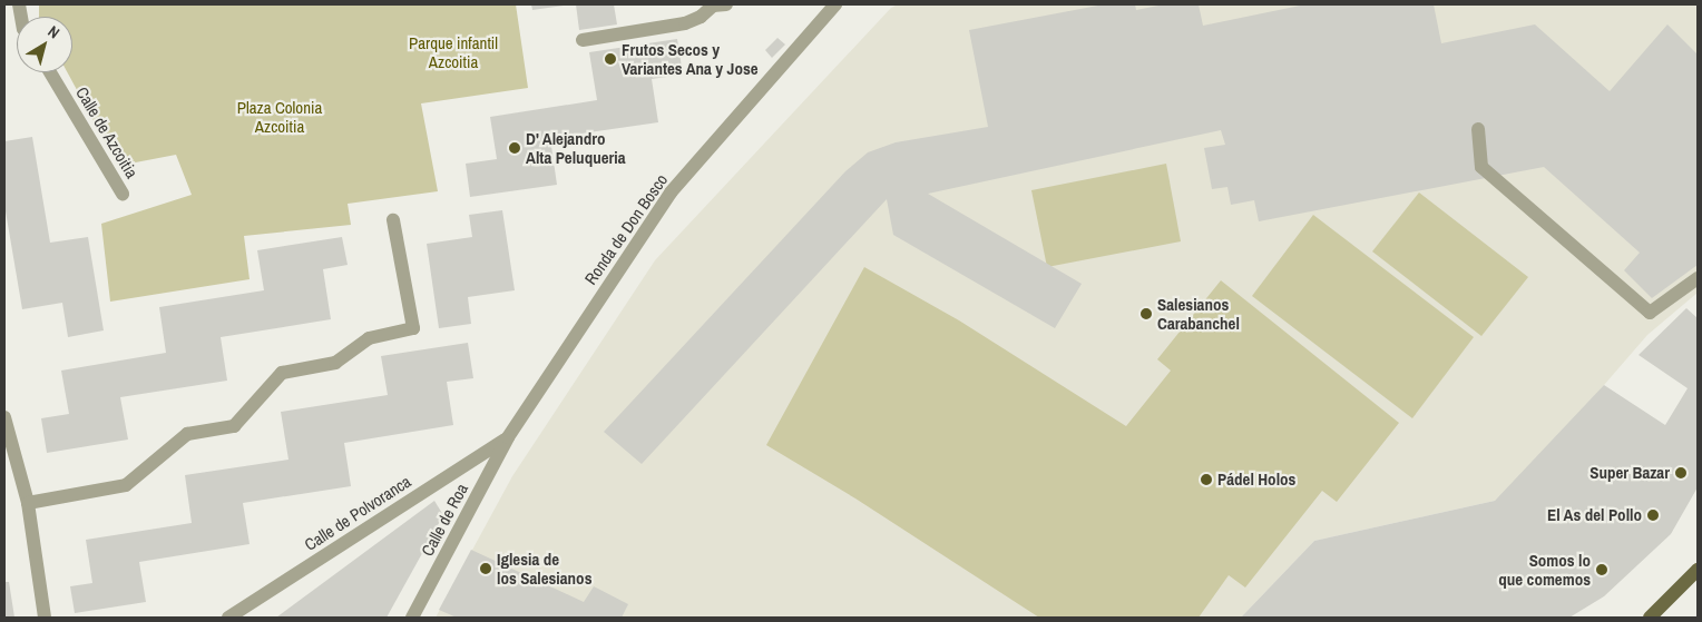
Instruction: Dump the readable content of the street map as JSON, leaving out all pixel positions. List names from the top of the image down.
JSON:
{
  "streets": {
    "street": [
      "Calle de Azcoitia",
      "Ronda de Don Bosco",
      "Calle de Polvoranca",
      "Calle de Roa"
    ]
  },
  "crossings": [
    ["Ronda de Don Bosco", "Calle de Polvoranca"],
    ["Ronda de Don Bosco", "Calle de Roa"],
    ["Calle de Polvoranca", "Calle de Roa"]
  ],
  "parks": ["Parque infantil Azcoitia", "Plaza Colonia Azcoitia"],
  "places": [
    "Frutos Secos y Variantes Ana y Jose",
    "D' Alejandro Alta Peluqueria",
    "Salesianos Carabanchel",
    "Super Bazar",
    "Pádel Holos",
    "El As del Pollo",
    "Iglesia de los Salesianos",
    "Somos lo que comemos"
  ],
  "north": "top right"
}
